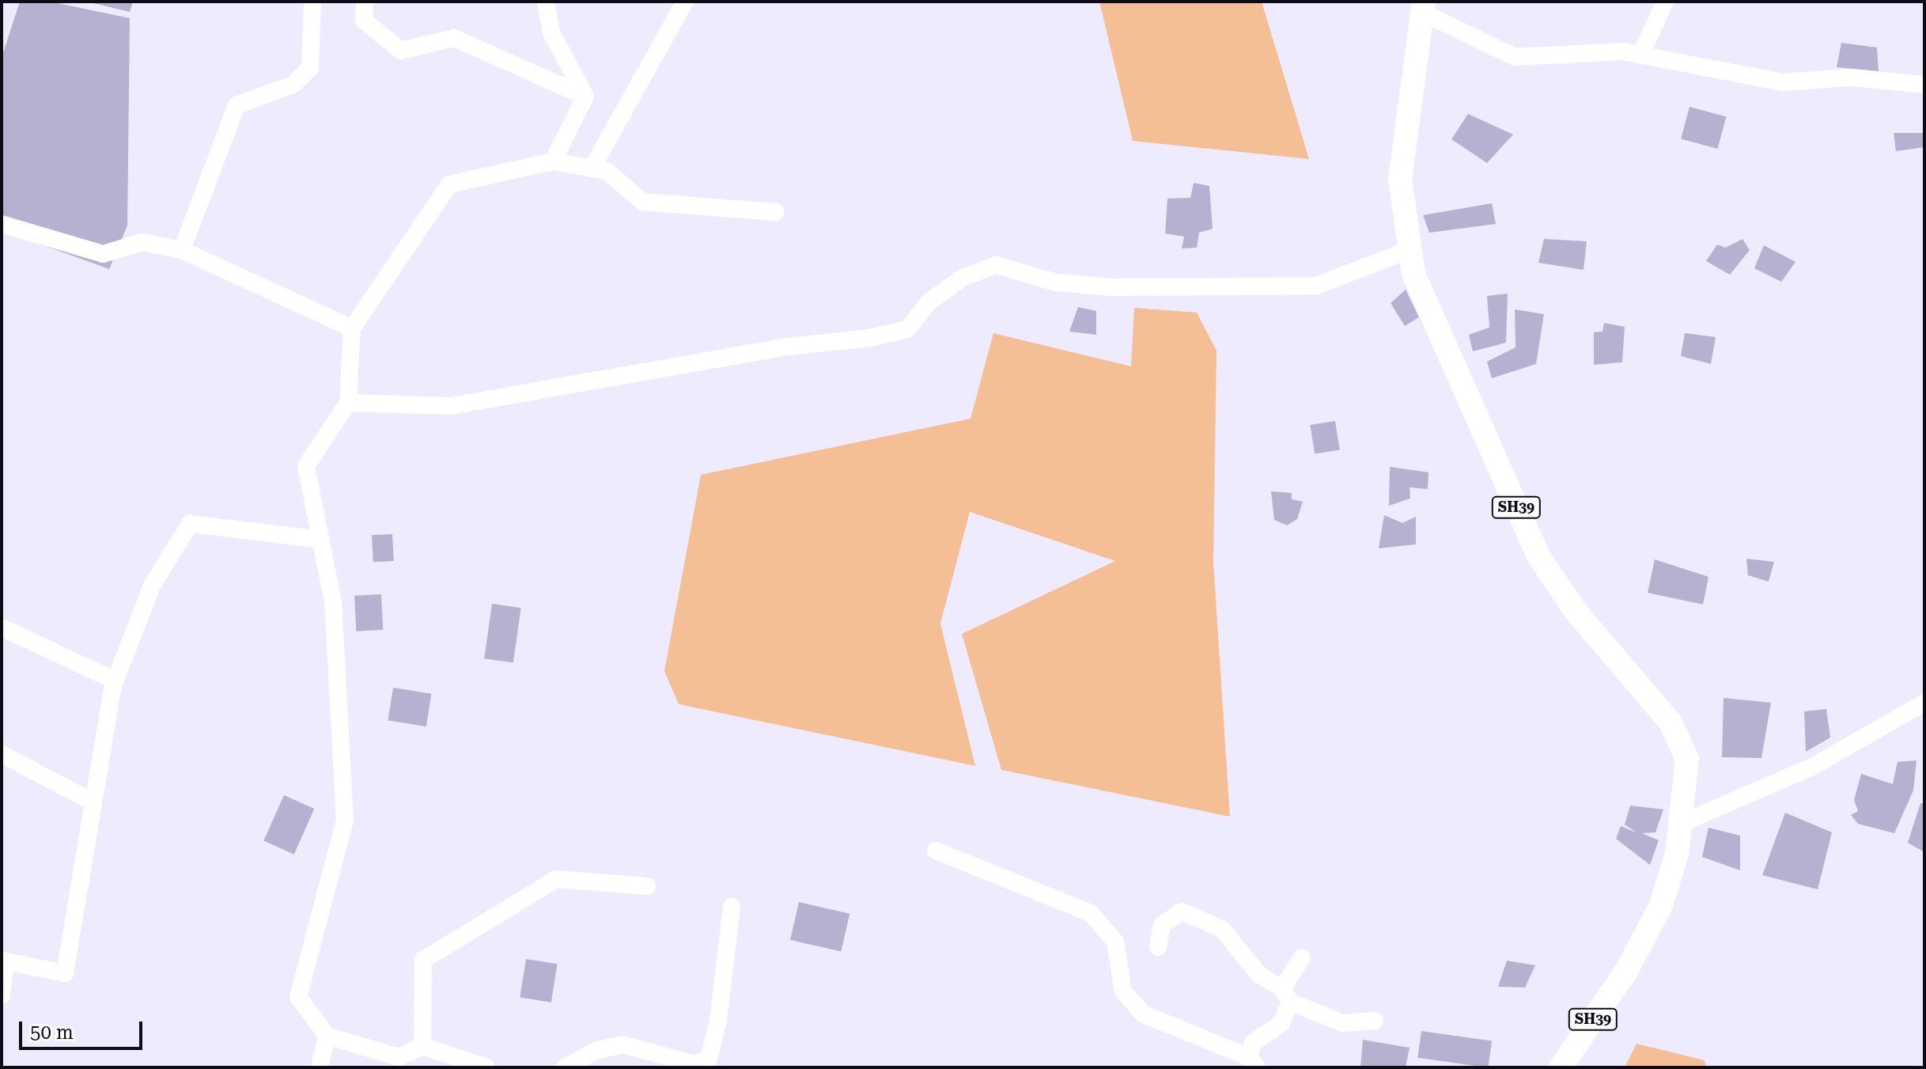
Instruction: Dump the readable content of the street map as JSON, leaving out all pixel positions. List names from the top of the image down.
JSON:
{
  "streets": {
    "main road": ["SH39"]
  },
  "scale_bar": "50 m"
}
